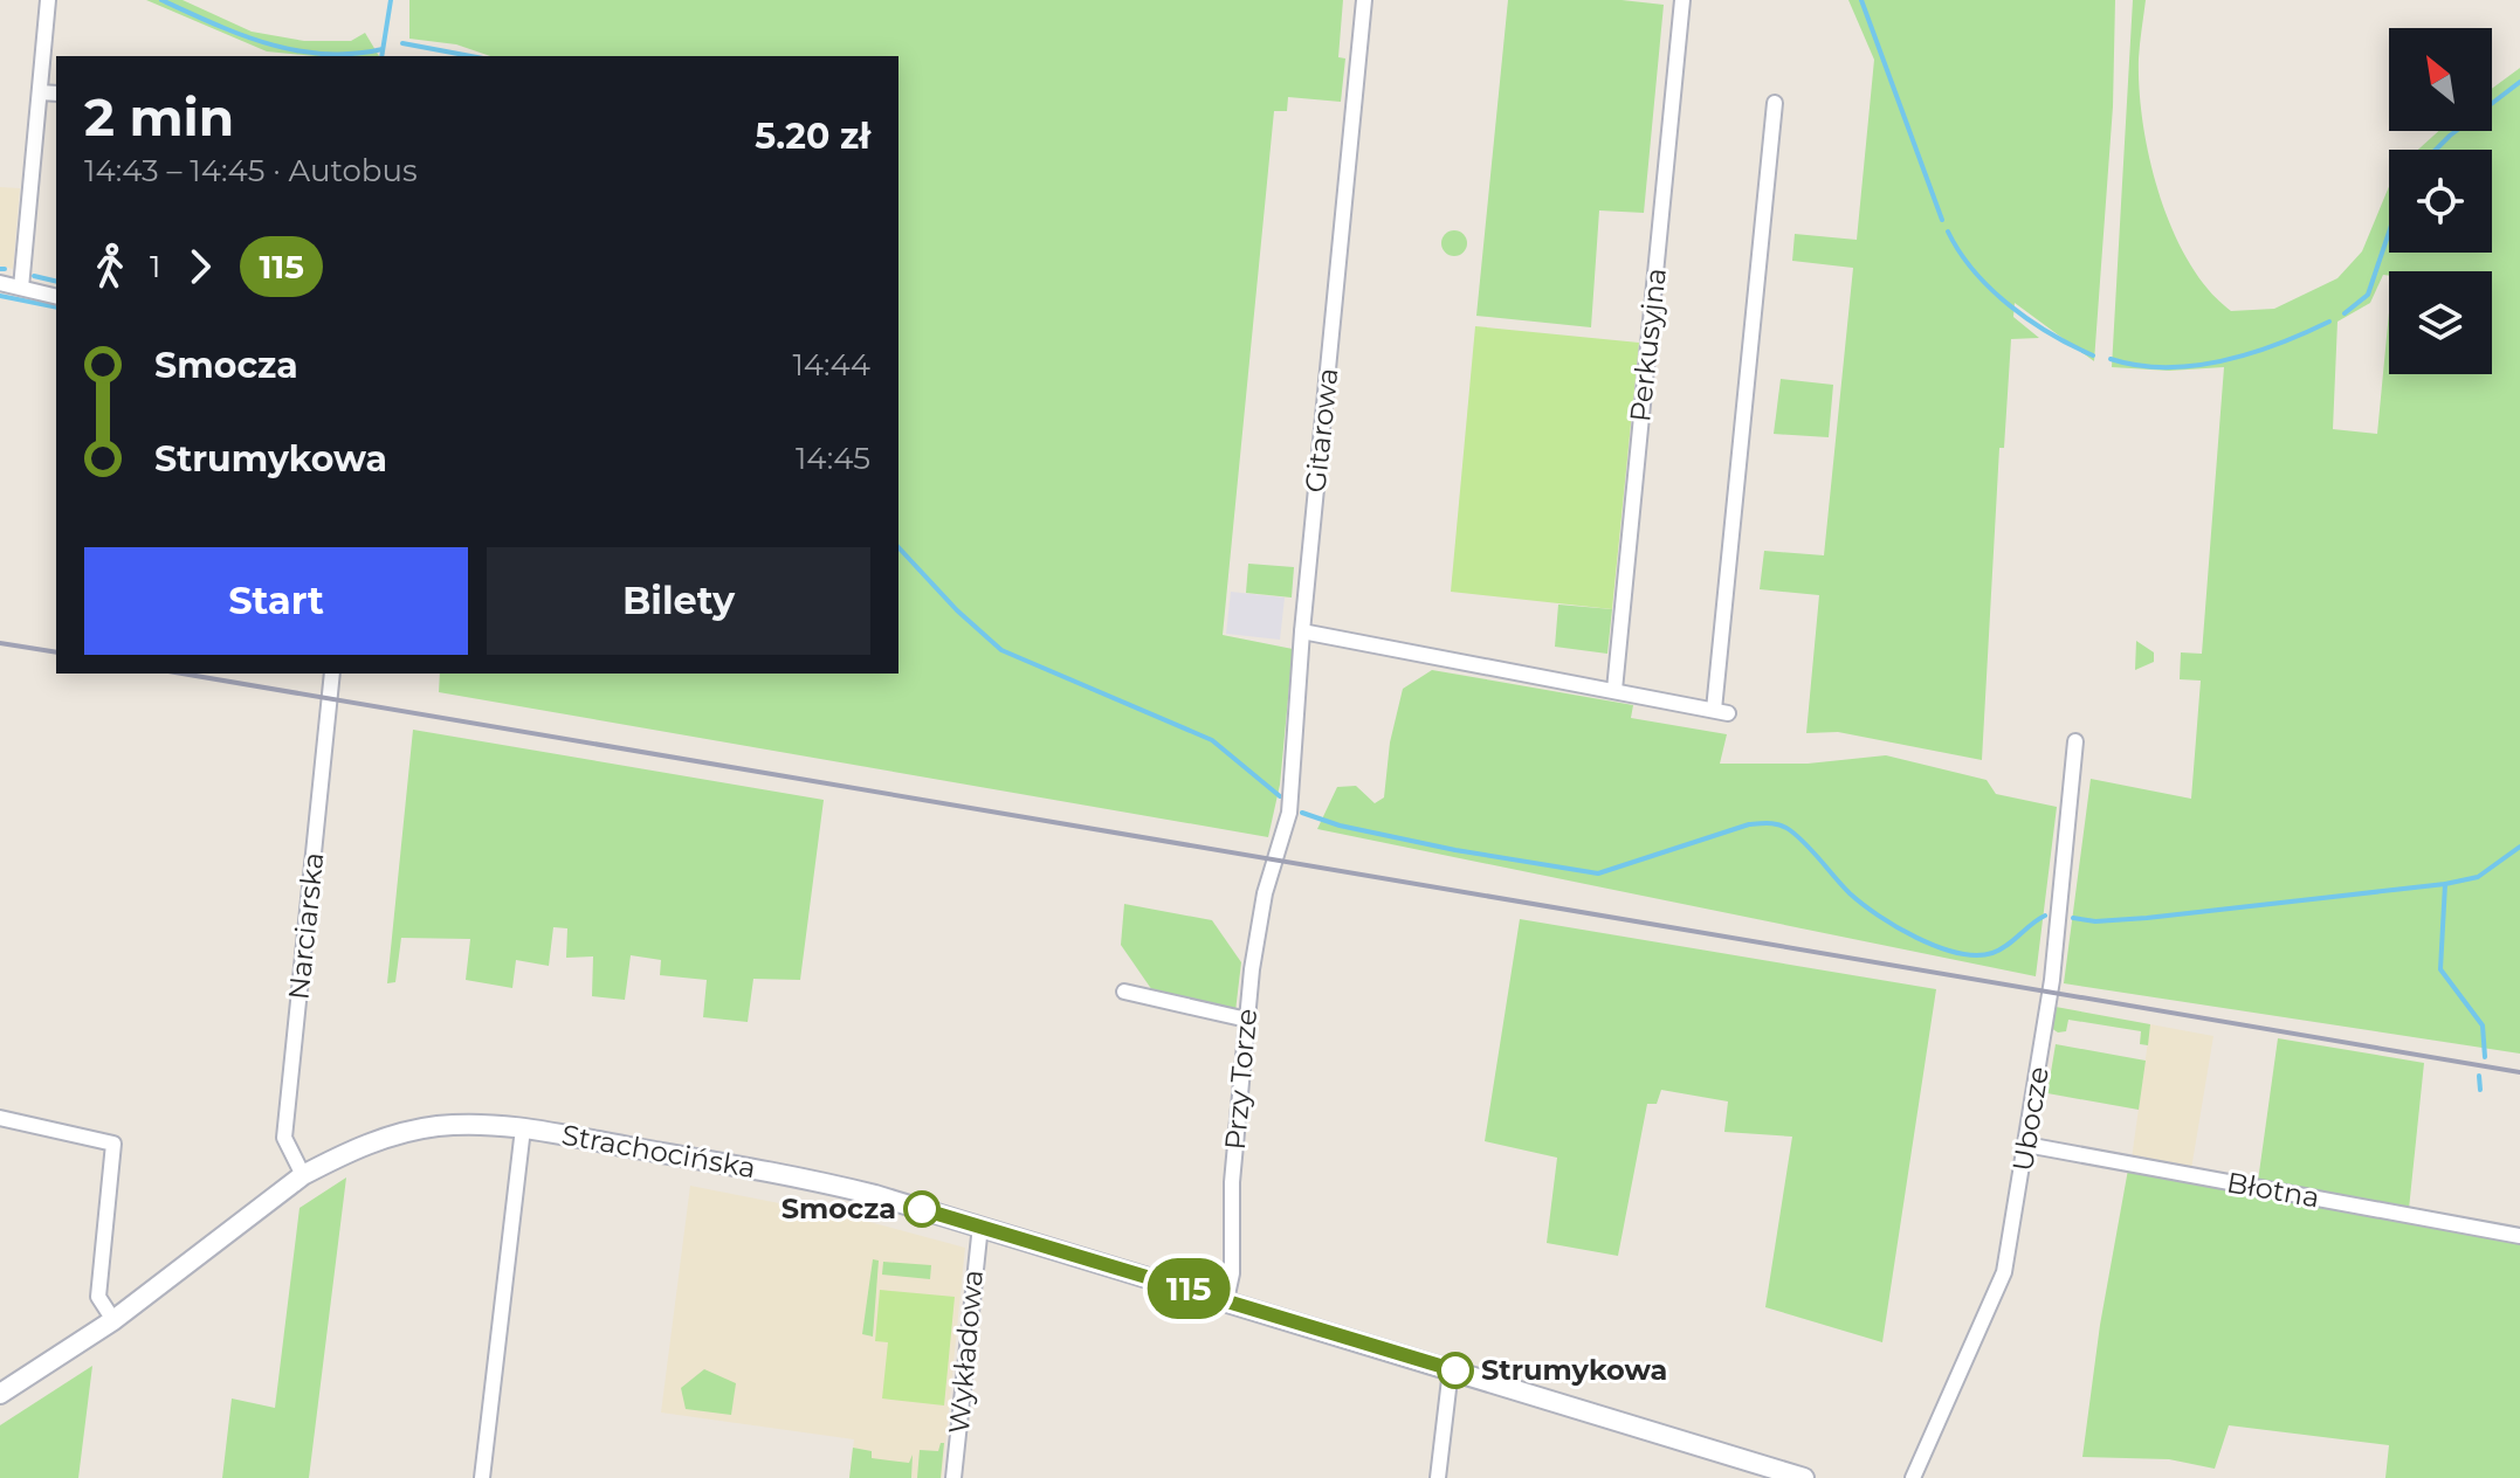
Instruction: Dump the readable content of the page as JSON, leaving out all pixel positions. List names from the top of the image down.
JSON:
{
  "streets": {
    "main road": ["Strachocińska"],
    "street": [
      "Perkusyjna",
      "Gitarowa",
      "Narciarska",
      "Przy Torze",
      "Ubocze",
      "Błotna",
      "Wykładowa"
    ]
  },
  "crossings": [
    ["Gitarowa", "Przy Torze"],
    ["Narciarska", "Strachocińska"],
    ["Przy Torze", "Strachocińska"],
    ["Ubocze", "Błotna"],
    ["Strachocińska", "Wykładowa"]
  ],
  "places": ["Smocza", "Strumykowa"],
  "lines": ["bus line 115"],
  "north": "top left",
  "page": {
    "on_map": "115",
    "heading": ["2 min", "14:43 – 14:45 · Autobus", "5.20 zł"],
    "legs": ["1", "115"],
    "list": [
      {
        "name": "Smocza",
        "value": "14:44"
      },
      {
        "name": "Strumykowa",
        "value": "14:45"
      }
    ],
    "buttons": ["Start", "Bilety"]
  }
}
